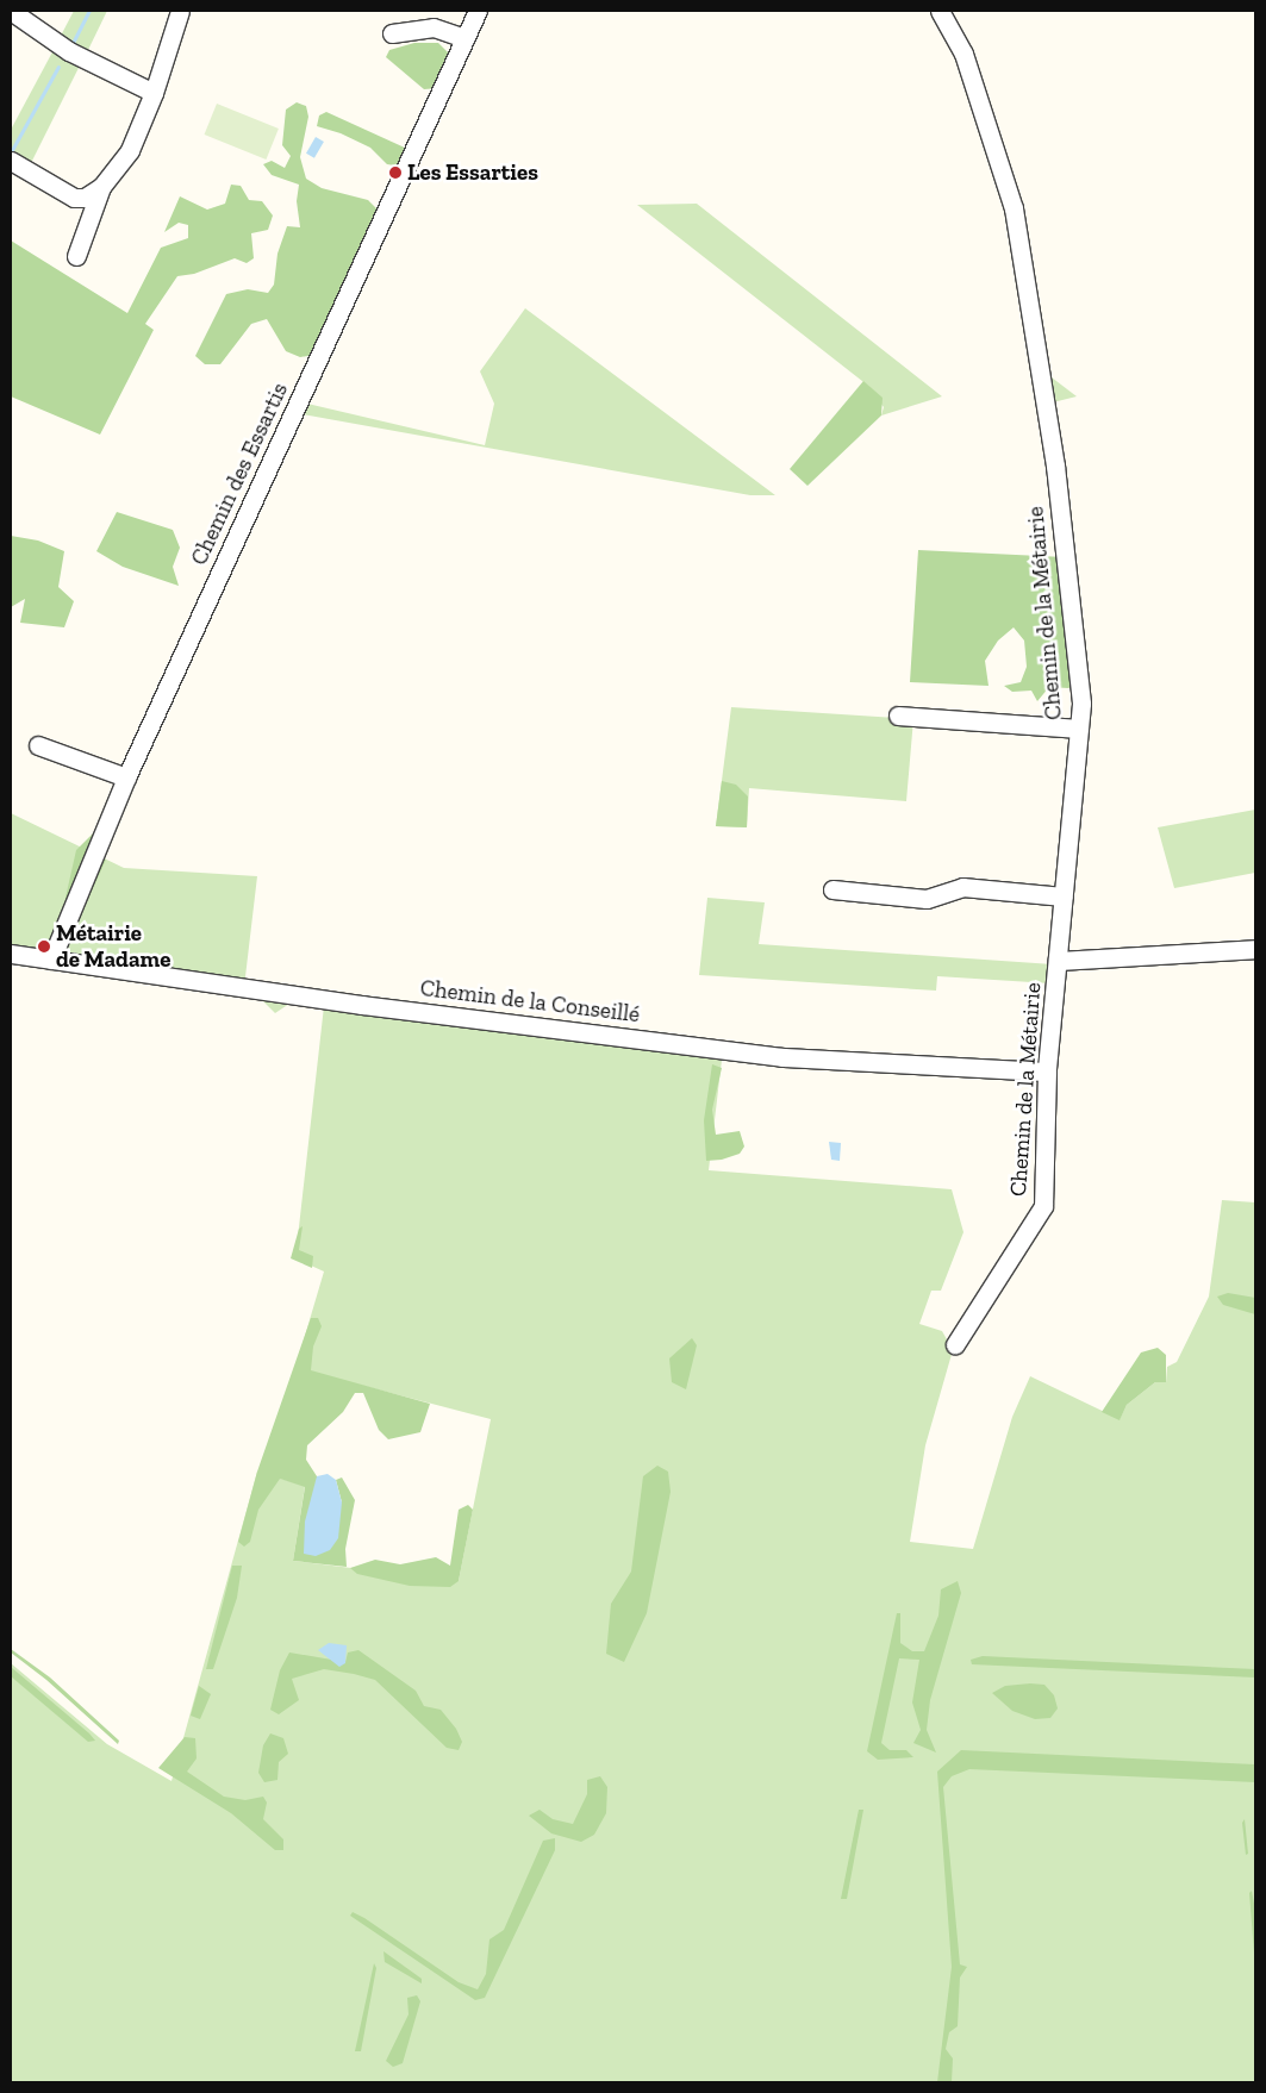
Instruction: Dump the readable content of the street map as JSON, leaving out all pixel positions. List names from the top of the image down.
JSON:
{
  "streets": {
    "street": ["Chemin des Essartis", "Chemin de la Métairie", "Chemin de la Conseillé"]
  },
  "crossings": [
    ["Chemin des Essartis", "Chemin de la Conseillé"],
    ["Chemin de la Métairie", "Chemin de la Conseillé"]
  ],
  "places": ["Les Essarties", "Métairie de Madame"]
}
